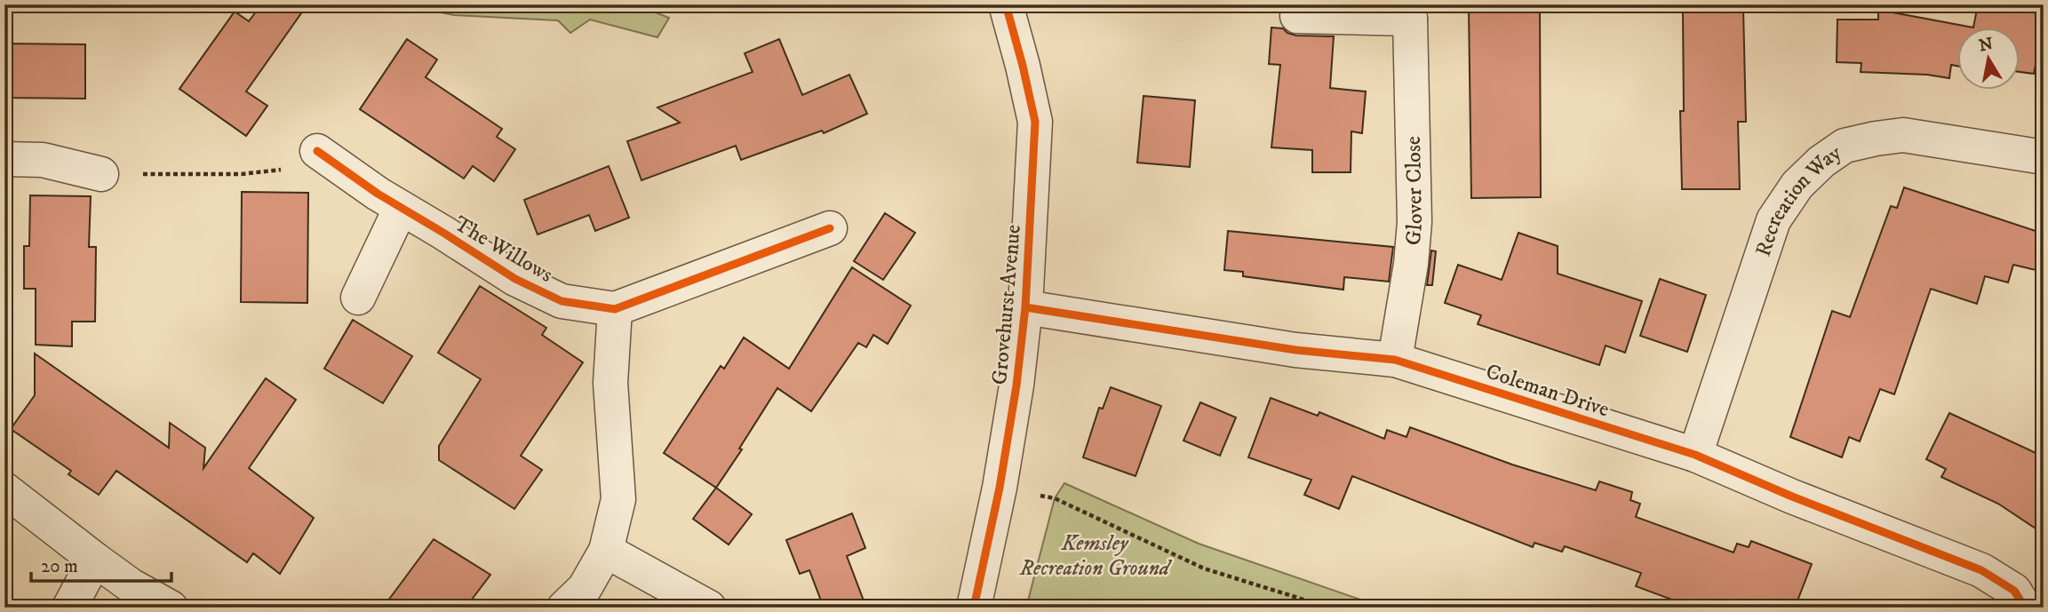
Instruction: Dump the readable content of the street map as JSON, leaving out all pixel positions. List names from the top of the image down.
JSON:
{
  "streets": {
    "street": [
      "Glover Close",
      "Recreation Way",
      "The Willows",
      "Grovehurst Avenue",
      "Coleman Drive"
    ]
  },
  "crossings": [
    ["Glover Close", "Coleman Drive"],
    ["Recreation Way", "Coleman Drive"],
    ["Grovehurst Avenue", "Coleman Drive"]
  ],
  "parks": ["Kemsley Recreation Ground"],
  "scale_bar": "20 m",
  "north": "top"
}
